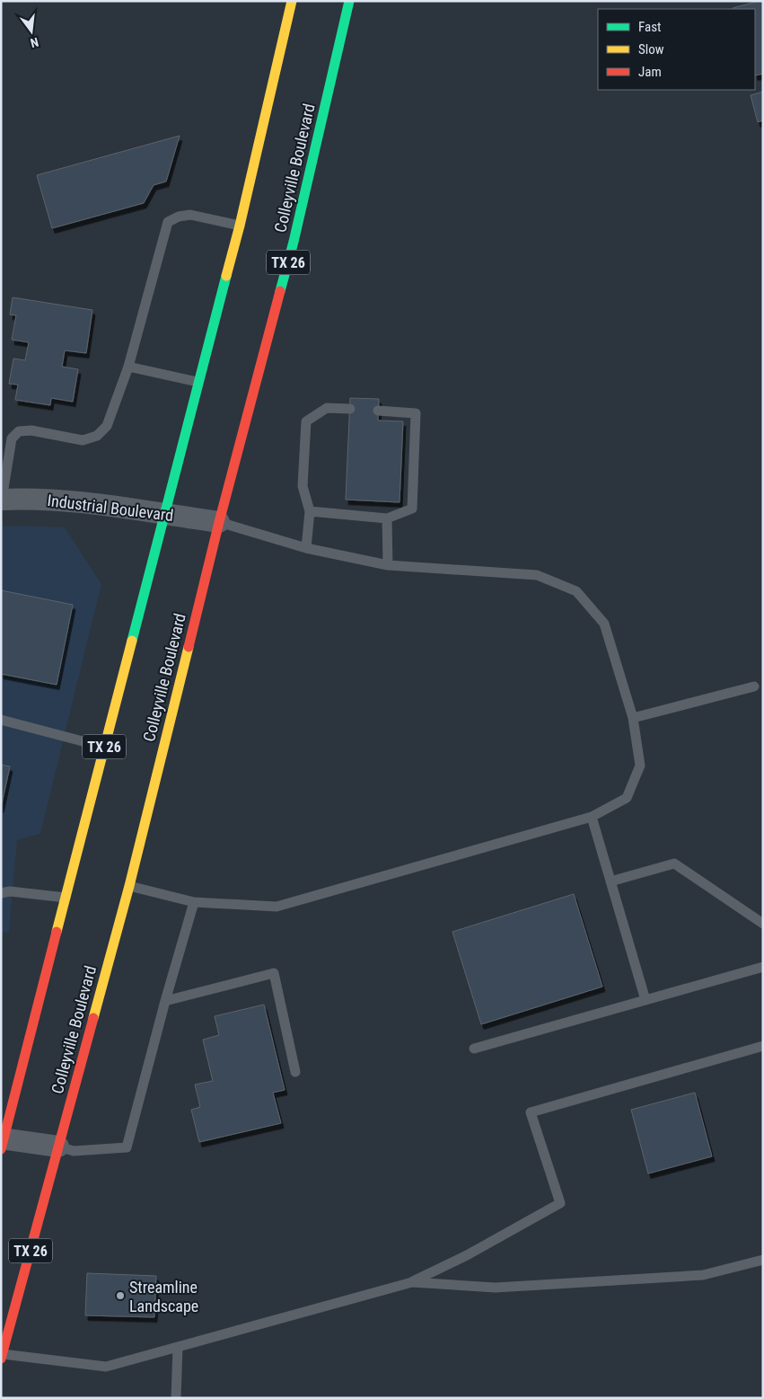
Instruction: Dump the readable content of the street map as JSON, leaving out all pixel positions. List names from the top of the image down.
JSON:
{
  "streets": {
    "main road": ["Colleyville Boulevard", "TX 26"],
    "street": ["Industrial Boulevard"]
  },
  "crossings": [
    ["Colleyville Boulevard", "Industrial Boulevard"],
    ["TX 26", "Industrial Boulevard"]
  ],
  "places": ["Streamline Landscape"],
  "legend": ["Fast", "Slow", "Jam"],
  "north": "bottom"
}
